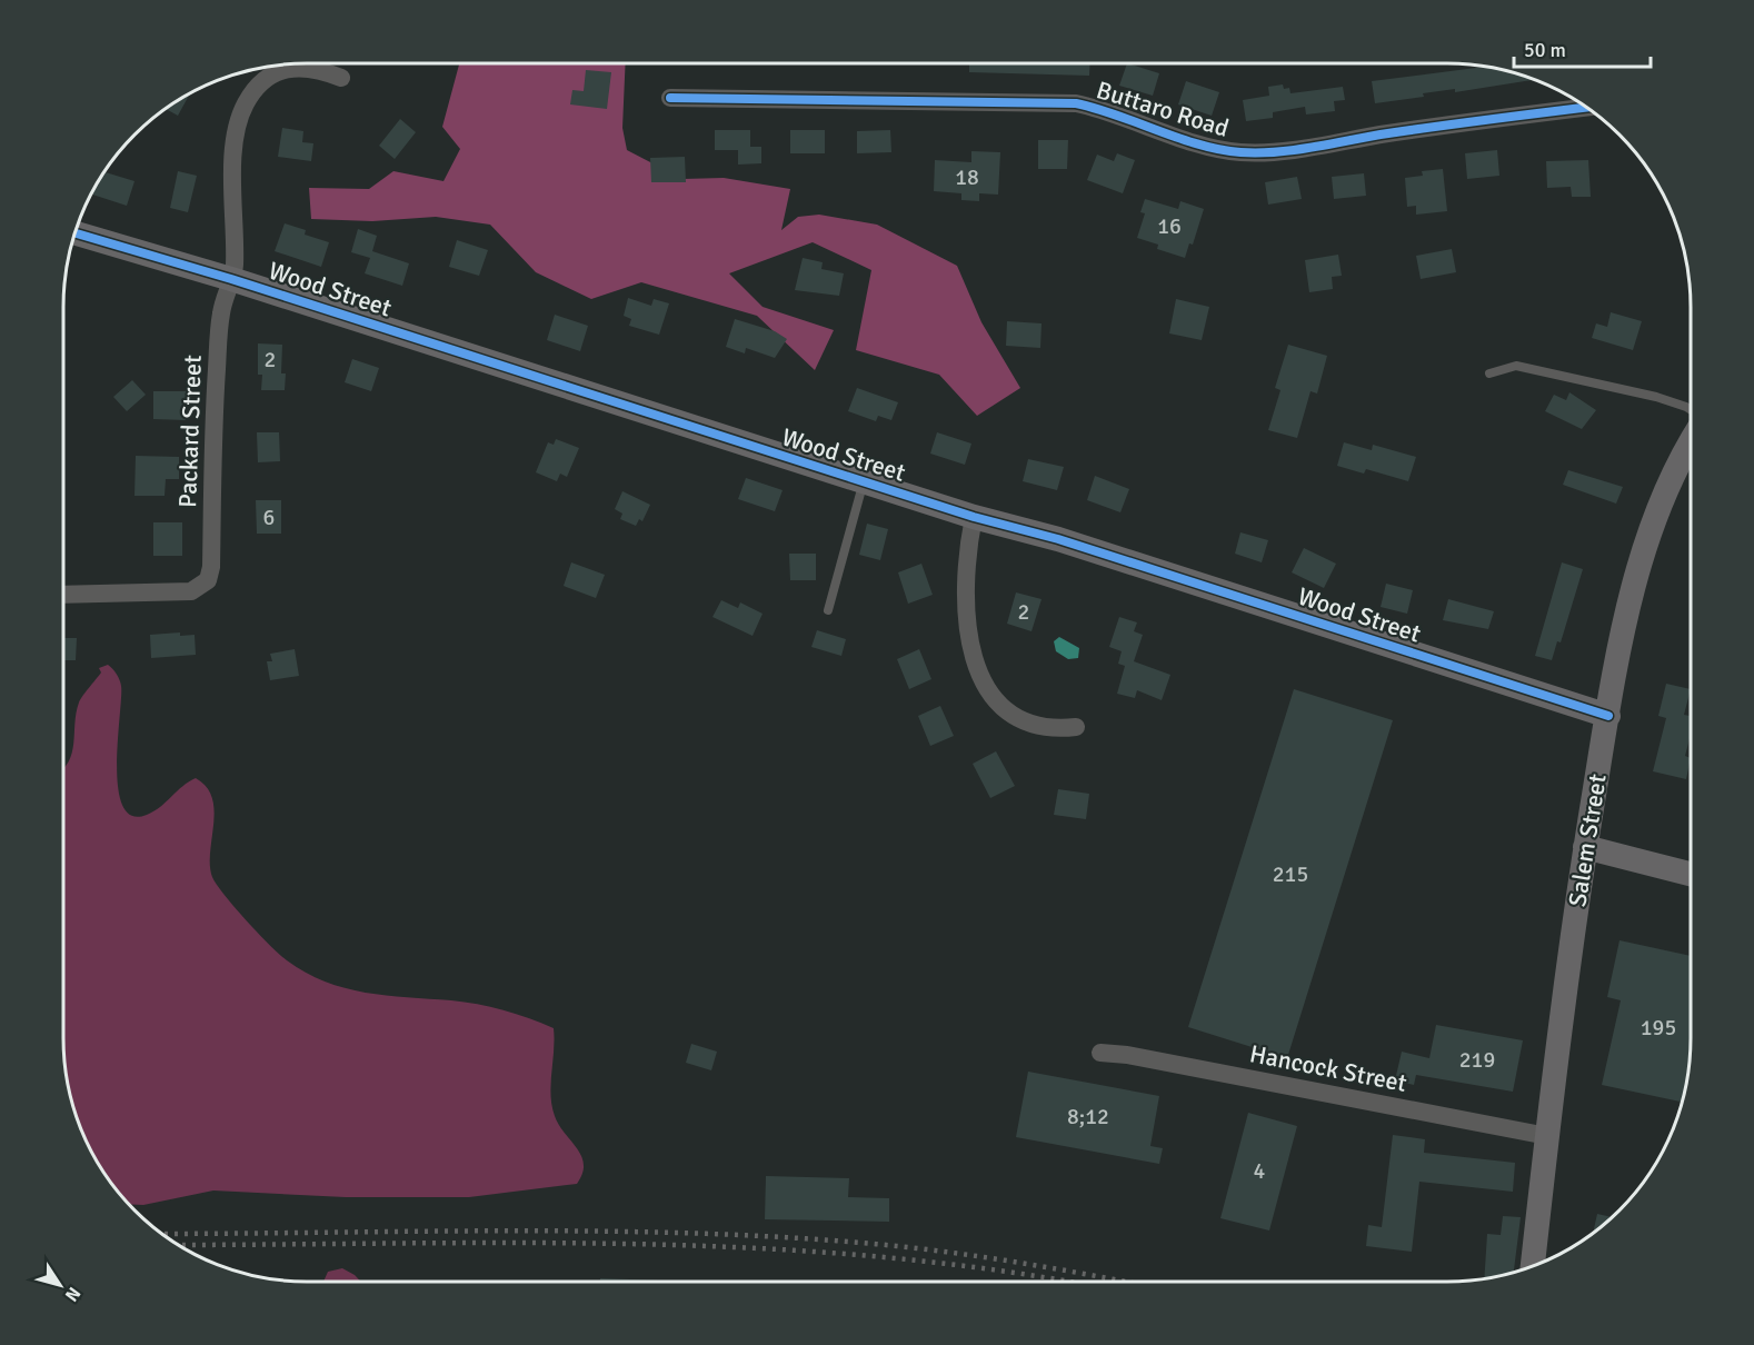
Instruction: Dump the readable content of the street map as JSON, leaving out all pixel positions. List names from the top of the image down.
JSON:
{
  "streets": {
    "street": [
      "Buttaro Road",
      "Wood Street",
      "Packard Street",
      "Salem Street",
      "Hancock Street"
    ]
  },
  "crossings": [
    ["Wood Street", "Packard Street"],
    ["Wood Street", "Salem Street"],
    ["Salem Street", "Hancock Street"]
  ],
  "house_numbers": [
    "18",
    "16",
    "2",
    "6",
    "2",
    "215",
    "195",
    "219",
    "8;12",
    "4"
  ],
  "scale_bar": "50 m",
  "north": "bottom right"
}
